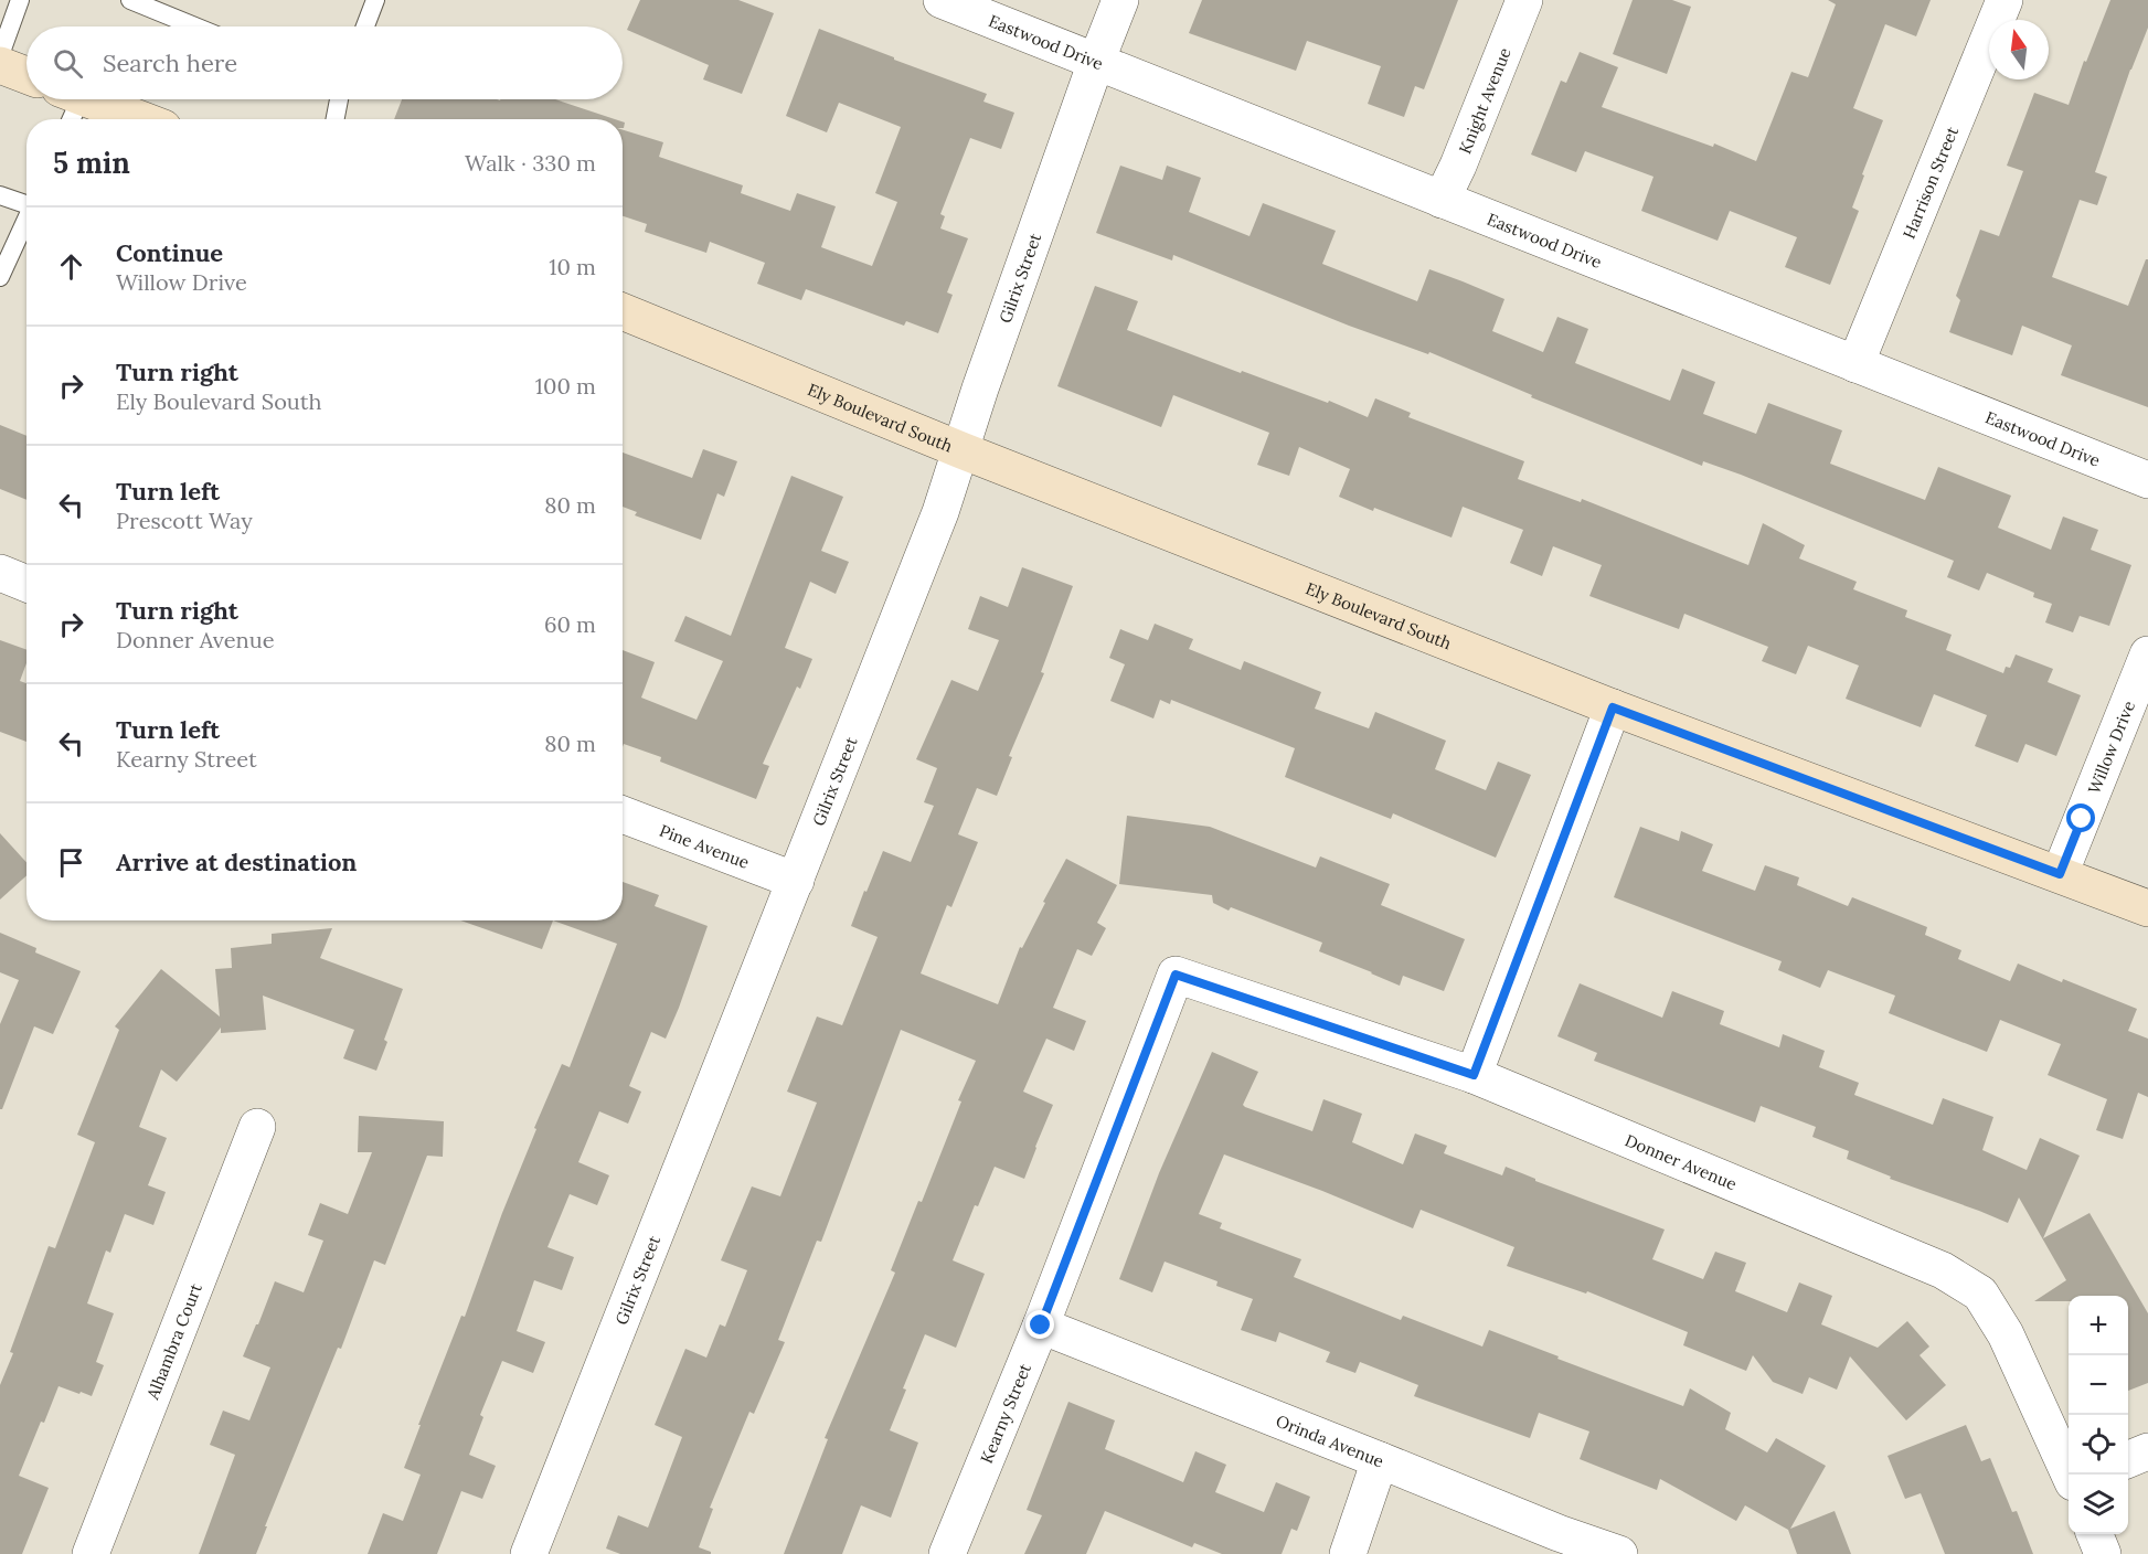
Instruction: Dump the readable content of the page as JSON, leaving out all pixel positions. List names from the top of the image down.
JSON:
{
  "streets": {
    "main road": ["Ely Boulevard South"],
    "street": [
      "Eastwood Drive",
      "Knight Avenue",
      "Harrison Street",
      "Gilrix Street",
      "Willow Drive",
      "Pine Avenue",
      "Donner Avenue",
      "Alhambra Court",
      "Kearny Street",
      "Orinda Avenue"
    ]
  },
  "crossings": [
    ["Eastwood Drive", "Knight Avenue"],
    ["Eastwood Drive", "Harrison Street"],
    ["Eastwood Drive", "Gilrix Street"],
    ["Gilrix Street", "Ely Boulevard South"],
    ["Gilrix Street", "Pine Avenue"],
    ["Ely Boulevard South", "Willow Drive"],
    ["Donner Avenue", "Kearny Street"],
    ["Kearny Street", "Orinda Avenue"]
  ],
  "north": "top",
  "page": {
    "search": "Search here",
    "heading": ["5 min", "Walk · 330 m"],
    "list": [
      ["Continue", "Willow Drive", "10 m"],
      ["Turn right", "Ely Boulevard South", "100 m"],
      ["Turn left", "Prescott Way", "80 m"],
      ["Turn right", "Donner Avenue", "60 m"],
      ["Turn left", "Kearny Street", "80 m"],
      "Arrive at destination"
    ],
    "map_buttons": ["+", "−"]
  }
}
